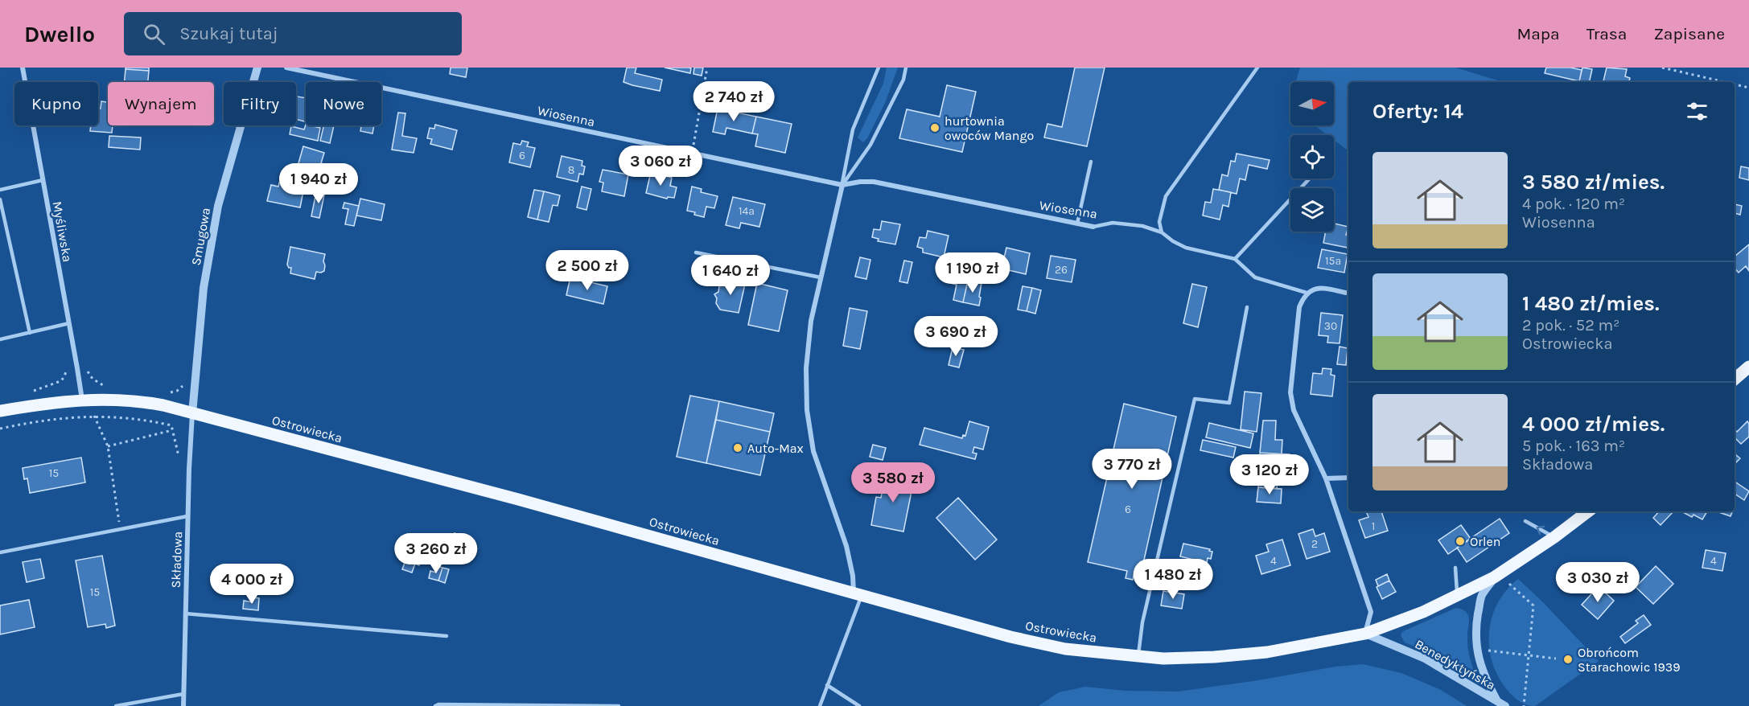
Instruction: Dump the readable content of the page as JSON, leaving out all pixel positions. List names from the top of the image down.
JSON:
{
  "streets": {
    "main road": ["Ostrowiecka"],
    "street": [
      "Wiosenna",
      "Myśliwska",
      "Smugowa",
      "Składowa",
      "Benedyktyńska"
    ]
  },
  "crossings": [
    ["Myśliwska", "Ostrowiecka"],
    ["Smugowa", "Ostrowiecka"],
    ["Smugowa", "Składowa"],
    ["Ostrowiecka", "Składowa"],
    ["Ostrowiecka", "Benedyktyńska"]
  ],
  "places": [
    "hurtownia owoców Mango",
    "Auto-Max",
    "Orlen",
    "Obrońcom Starachowic 1939"
  ],
  "house_numbers": [
    "6",
    "8",
    "14a",
    "15a",
    "26",
    "30",
    "15",
    "6",
    "1",
    "2",
    "4",
    "4",
    "15"
  ],
  "north": "right",
  "page": {
    "header": "Dwello",
    "search": "Szukaj tutaj",
    "nav": ["Mapa", "Trasa", "Zapisane"],
    "price": [
      "2 740 zł",
      "3 060 zł",
      "1 940 zł",
      "2 500 zł",
      "1 190 zł",
      "1 640 zł",
      "3 690 zł",
      "3 770 zł",
      "3 120 zł",
      "3 580 zł",
      "3 260 zł",
      "1 480 zł",
      "3 030 zł",
      "4 000 zł"
    ],
    "chip": [
      "Kupno",
      "Wynajem",
      "Filtry",
      "Nowe"
    ],
    "heading": "Oferty: 14",
    "list": [
      {
        "name": "3 580 zł/mies.",
        "note": "4 pok. · 120 m² · Wiosenna"
      },
      {
        "name": "1 480 zł/mies.",
        "note": "2 pok. · 52 m² · Ostrowiecka"
      },
      {
        "name": "4 000 zł/mies.",
        "note": "5 pok. · 163 m² · Składowa"
      }
    ]
  }
}
